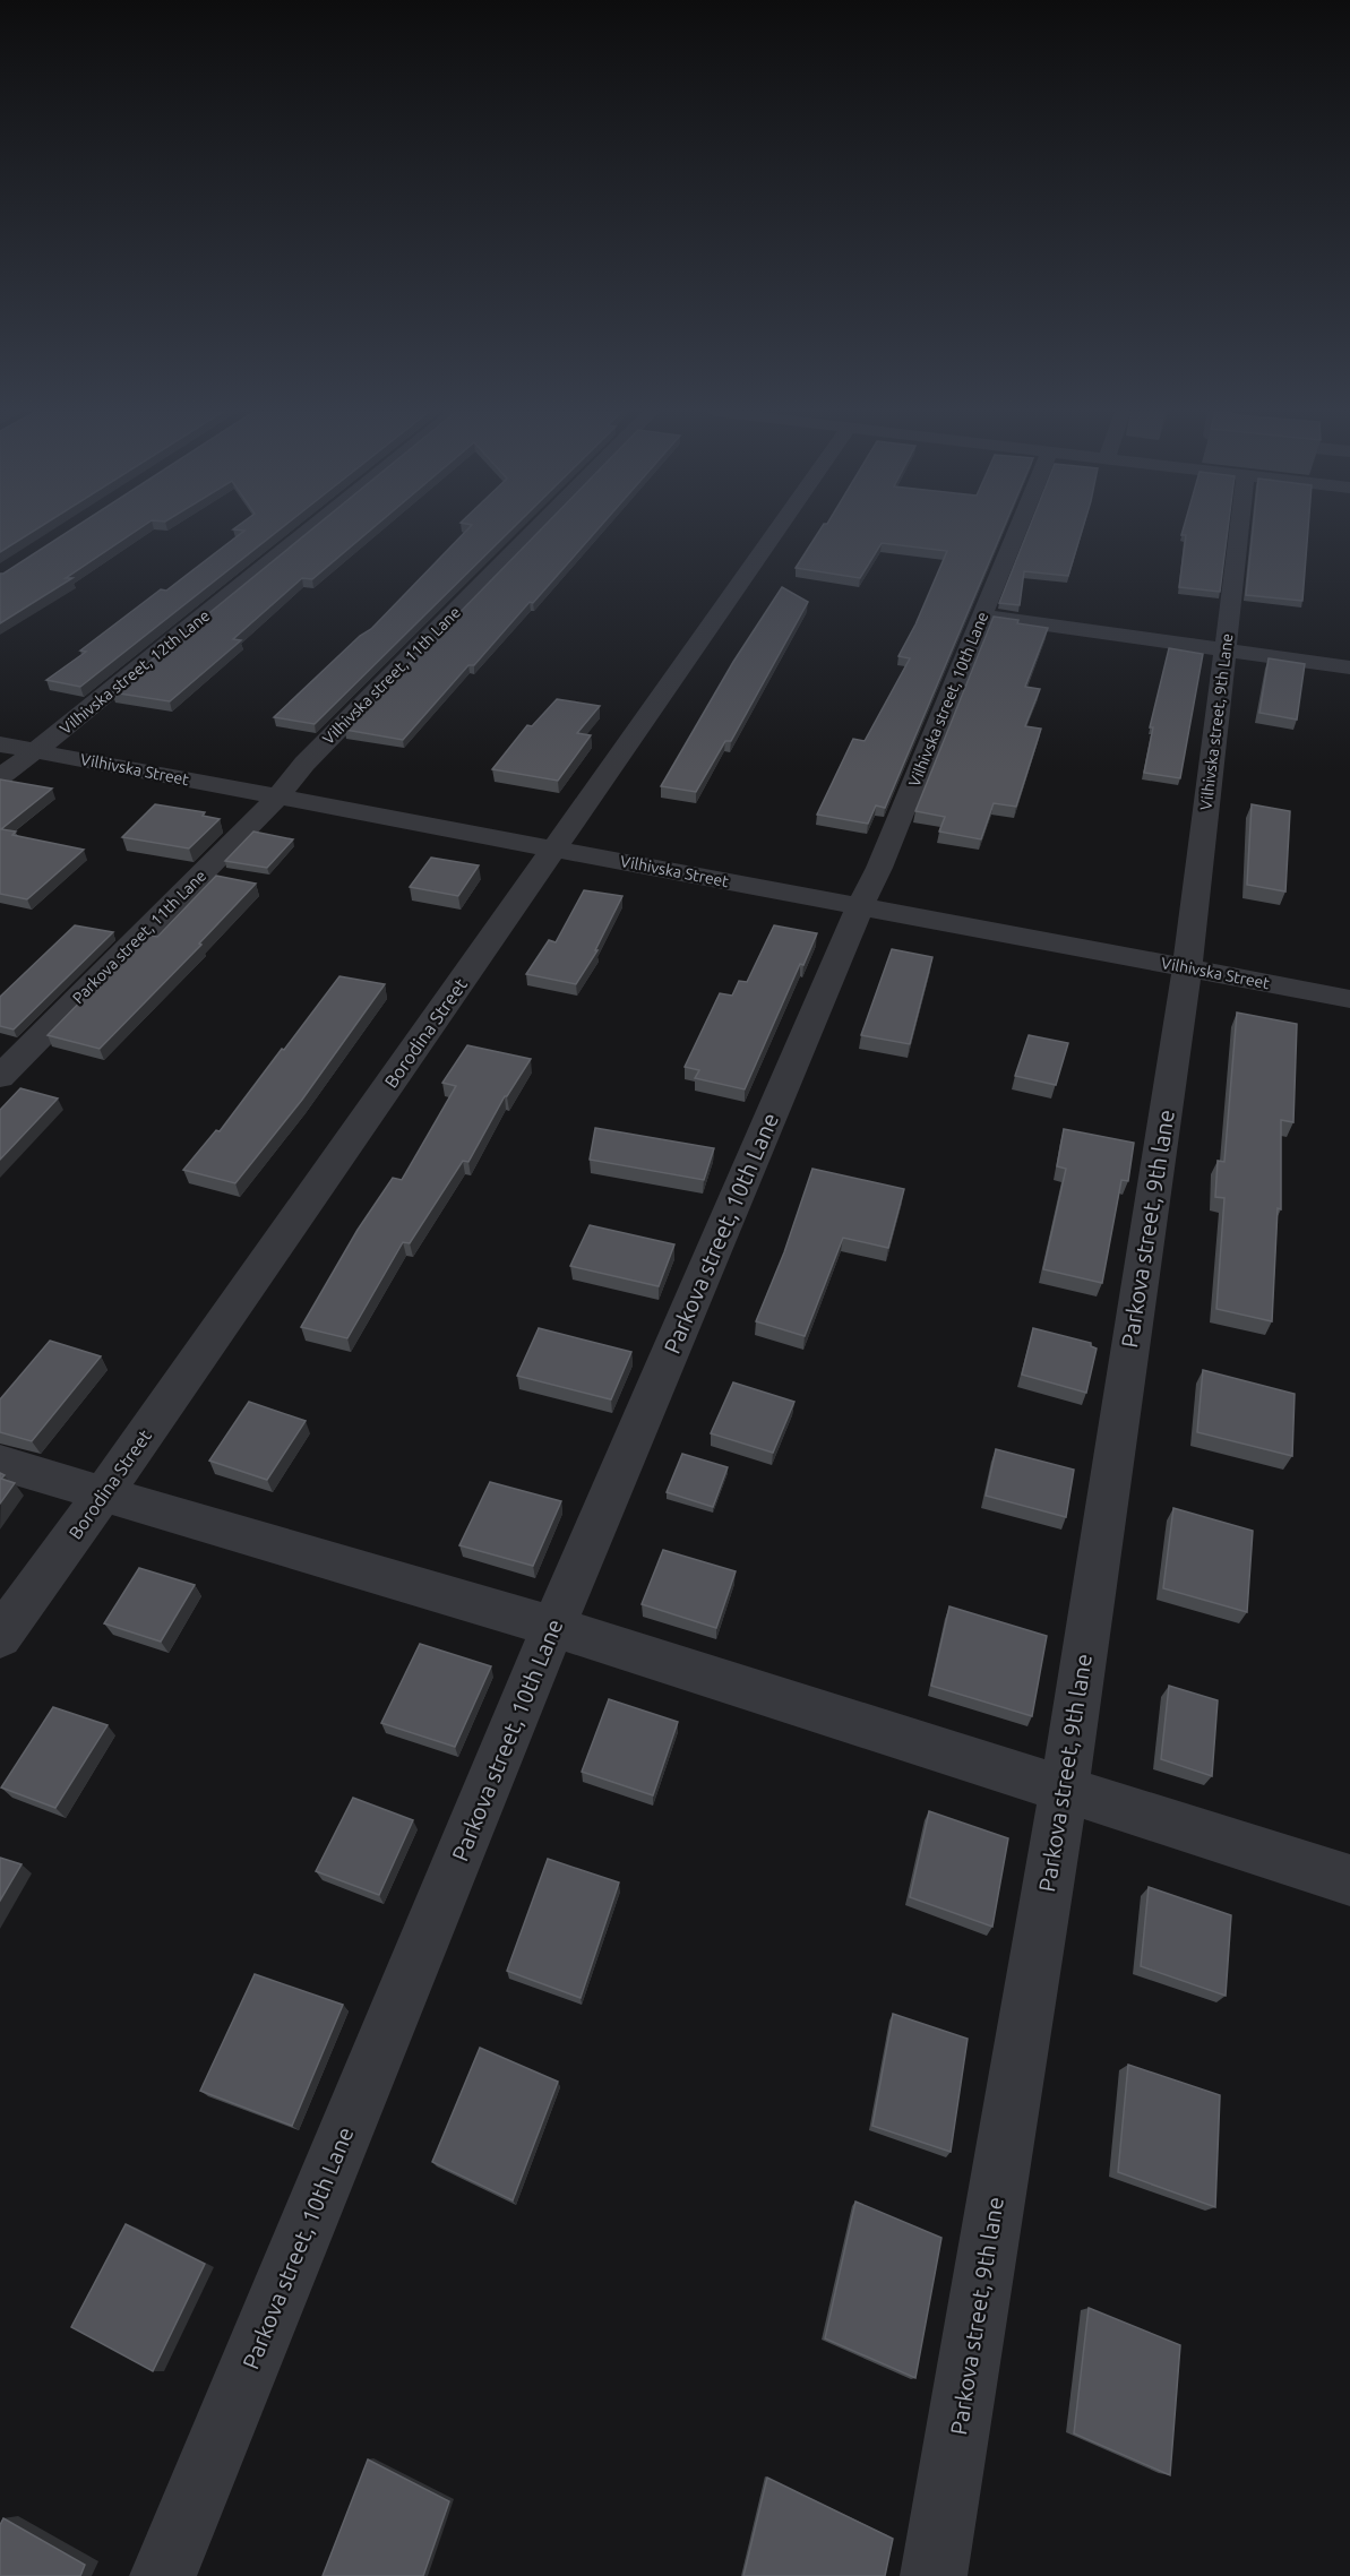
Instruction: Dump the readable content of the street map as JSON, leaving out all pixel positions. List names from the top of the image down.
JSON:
{
  "streets": {
    "street": [
      "Vilhivska street, 12th Lane",
      "Vilhivska street, 11th Lane",
      "Vilhivska street, 10th Lane",
      "Vilhivska street, 9th Lane",
      "Vilhivska Street",
      "Parkova street, 11th Lane",
      "Borodina Street",
      "Parkova street, 9th lane",
      "Parkova street, 10th Lane"
    ]
  },
  "crossings": [
    ["Vilhivska street, 12th Lane", "Vilhivska Street"],
    ["Vilhivska street, 11th Lane", "Vilhivska Street"],
    ["Vilhivska street, 11th Lane", "Parkova street, 11th Lane"],
    ["Vilhivska street, 10th Lane", "Vilhivska Street"],
    ["Vilhivska street, 10th Lane", "Parkova street, 10th Lane"],
    ["Vilhivska street, 9th Lane", "Vilhivska Street"],
    ["Vilhivska street, 9th Lane", "Parkova street, 9th lane"],
    ["Vilhivska Street", "Parkova street, 11th Lane"],
    ["Vilhivska Street", "Borodina Street"],
    ["Vilhivska Street", "Parkova street, 9th lane"],
    ["Vilhivska Street", "Parkova street, 10th Lane"]
  ]
}
